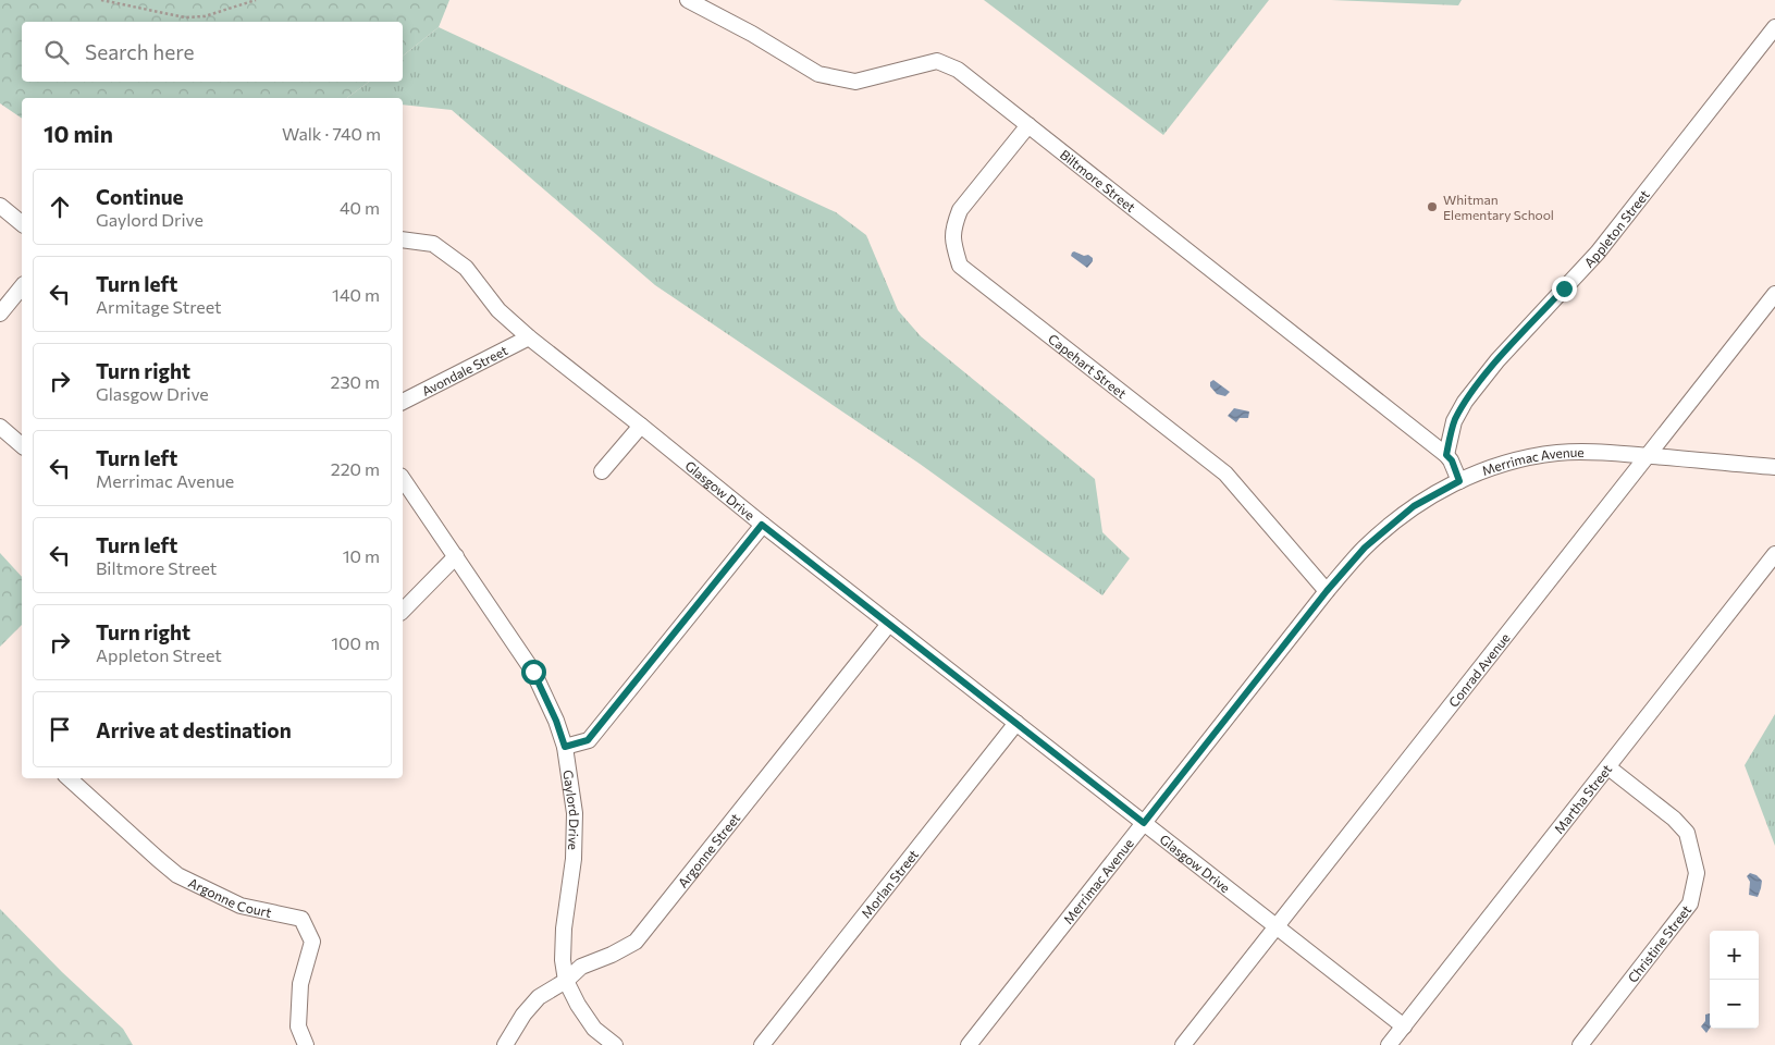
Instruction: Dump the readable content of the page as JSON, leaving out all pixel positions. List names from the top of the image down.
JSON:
{
  "streets": {
    "street": [
      "Biltmore Street",
      "Appleton Street",
      "Capehart Street",
      "Avondale Street",
      "Merrimac Avenue",
      "Glasgow Drive",
      "Conrad Avenue",
      "Martha Street",
      "Gaylord Drive",
      "Argonne Street",
      "Morlan Street",
      "Argonne Court",
      "Christine Street"
    ]
  },
  "crossings": [
    ["Biltmore Street", "Appleton Street"],
    ["Biltmore Street", "Capehart Street"],
    ["Biltmore Street", "Merrimac Avenue"],
    ["Capehart Street", "Merrimac Avenue"],
    ["Avondale Street", "Glasgow Drive"],
    ["Merrimac Avenue", "Glasgow Drive"],
    ["Merrimac Avenue", "Conrad Avenue"],
    ["Glasgow Drive", "Conrad Avenue"],
    ["Glasgow Drive", "Martha Street"],
    ["Glasgow Drive", "Argonne Street"],
    ["Glasgow Drive", "Morlan Street"],
    ["Martha Street", "Christine Street"],
    ["Gaylord Drive", "Argonne Street"]
  ],
  "places": ["Whitman Elementary School"],
  "page": {
    "search": "Search here",
    "heading": ["10 min", "Walk · 740 m"],
    "list": [
      ["Continue", "Gaylord Drive", "40 m"],
      ["Turn left", "Armitage Street", "140 m"],
      ["Turn right", "Glasgow Drive", "230 m"],
      ["Turn left", "Merrimac Avenue", "220 m"],
      ["Turn left", "Biltmore Street", "10 m"],
      ["Turn right", "Appleton Street", "100 m"],
      "Arrive at destination"
    ],
    "map_buttons": ["+", "−"]
  }
}
